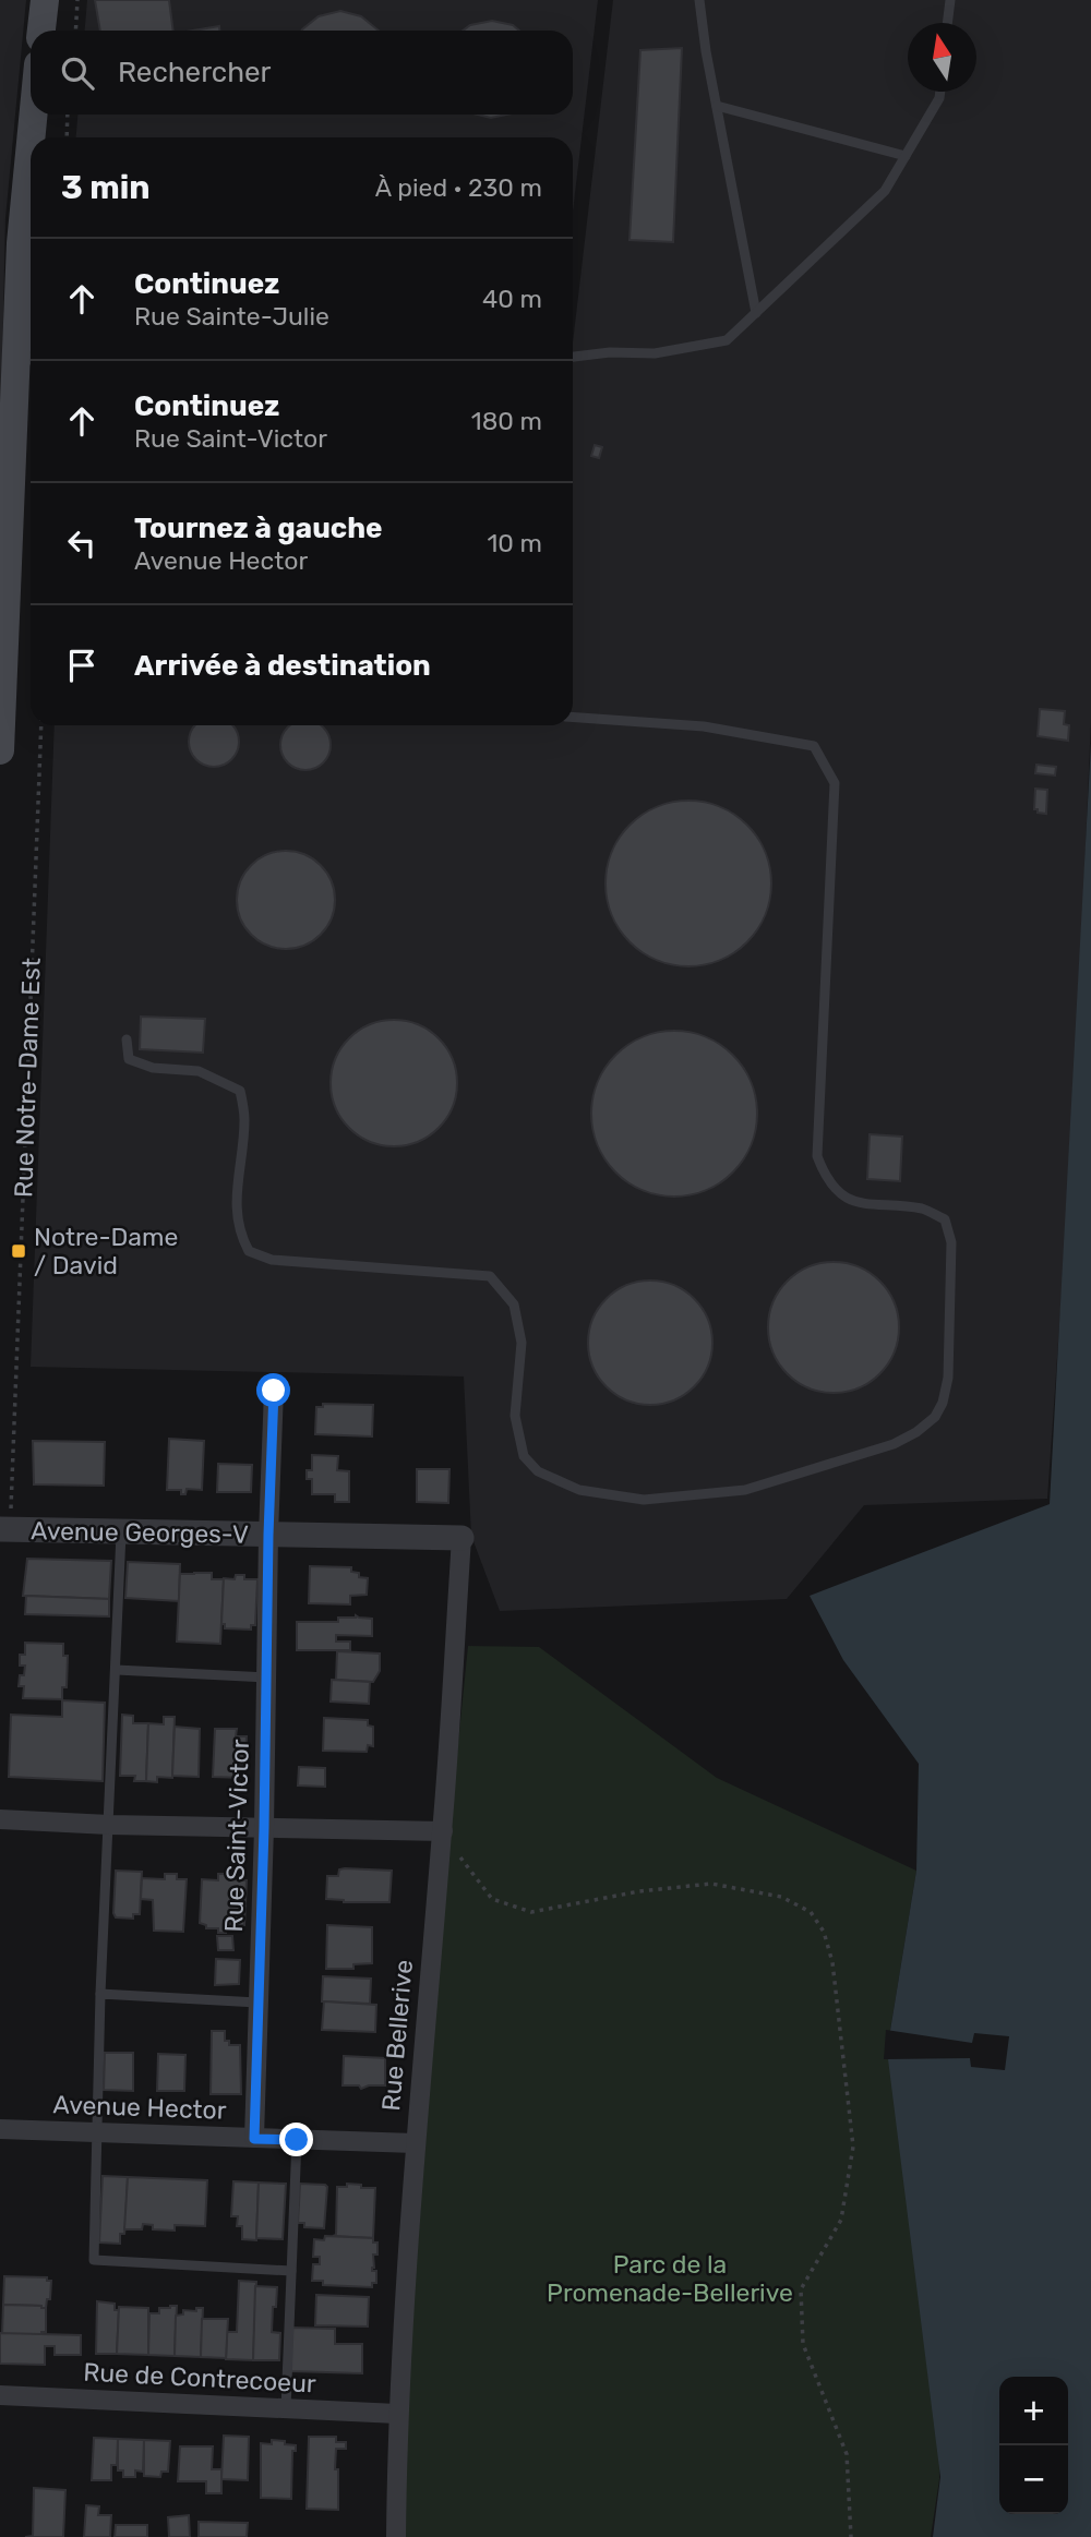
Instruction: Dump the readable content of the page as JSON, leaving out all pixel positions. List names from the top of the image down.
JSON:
{
  "streets": {
    "street": [
      "Avenue Georges-V",
      "Rue Saint-Victor",
      "Rue Bellerive",
      "Avenue Hector",
      "Rue de Contrecoeur"
    ],
    "path": ["Rue Notre-Dame Est"]
  },
  "crossings": [
    ["Rue Notre-Dame Est", "Avenue Georges-V"],
    ["Avenue Georges-V", "Rue Saint-Victor"],
    ["Avenue Georges-V", "Rue Bellerive"],
    ["Rue Saint-Victor", "Avenue Hector"],
    ["Rue Bellerive", "Avenue Hector"],
    ["Rue Bellerive", "Rue de Contrecoeur"]
  ],
  "parks": ["Parc de la Promenade-Bellerive"],
  "places": {
    "transit": ["Notre-Dame / David"]
  },
  "north": "top",
  "page": {
    "search": "Rechercher",
    "heading": ["3 min", "À pied · 230 m"],
    "list": [
      ["Continuez", "Rue Sainte-Julie", "40 m"],
      ["Continuez", "Rue Saint-Victor", "180 m"],
      ["Tournez à gauche", "Avenue Hector", "10 m"],
      "Arrivée à destination"
    ],
    "map_buttons": ["+", "−"]
  }
}
